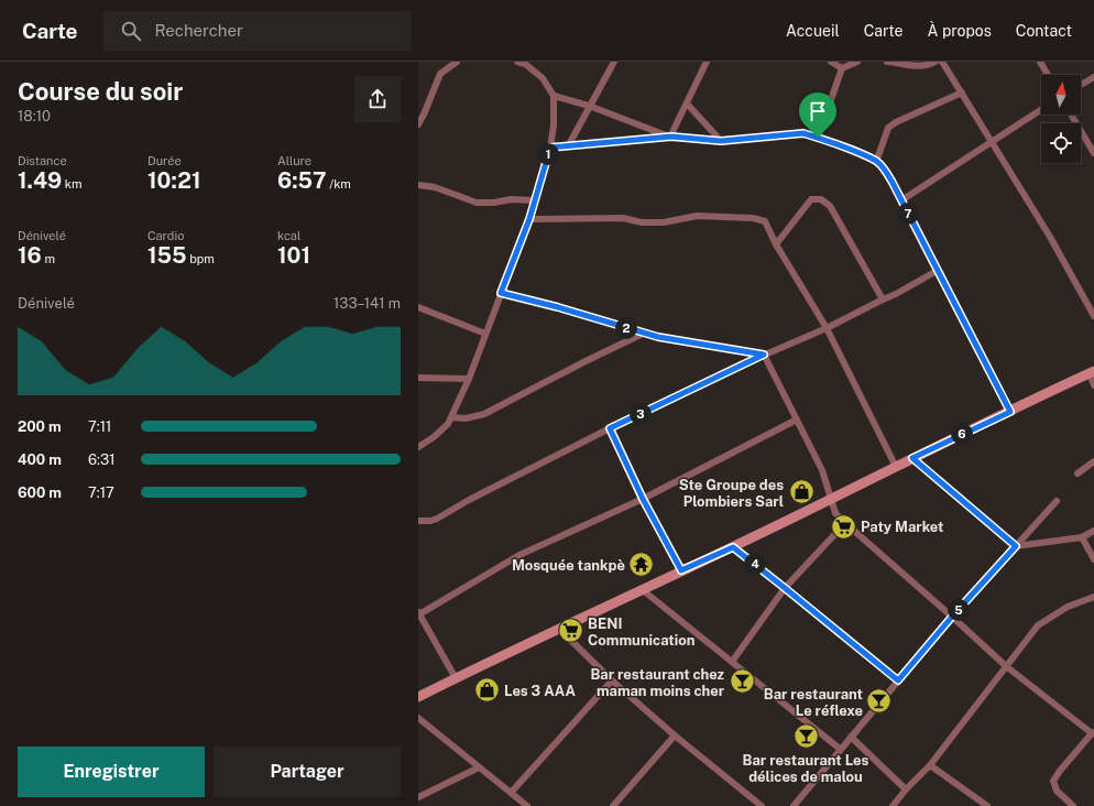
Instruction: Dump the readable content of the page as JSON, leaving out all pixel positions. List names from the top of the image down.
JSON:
{
  "places": {
    "shop": ["Ste Groupe des Plombiers Sarl", "Les 3 AAA"],
    "supermarket": ["Paty Market", "BENI Communication"],
    "temple": ["Mosquée tankpè"],
    "bar": ["Bar restaurant chez maman moins cher", "Bar restaurant Le réflexe", "Bar restaurant Les délices de malou"]
  },
  "north": "top",
  "page": {
    "header": "Carte",
    "search": "Rechercher",
    "nav": [
      "Accueil",
      "Carte",
      "À propos",
      "Contact"
    ],
    "heading": ["Course du soir", "18:10"],
    "stats": [
      ["Distance", "1.49 km"],
      ["Durée", "10:21"],
      ["Allure", "6:57 /km"],
      ["Dénivelé", "16 m"],
      ["Cardio", "155 bpm"],
      ["kcal", "101"]
    ],
    "pins": [
      "1",
      "7",
      "2",
      "3",
      "6",
      "4",
      "5"
    ],
    "chart": ["Dénivelé", "133–141 m"],
    "list": [
      {
        "name": "200 m",
        "note": "7:11"
      },
      {
        "name": "400 m",
        "note": "6:31"
      },
      {
        "name": "600 m",
        "note": "7:17"
      }
    ],
    "buttons": ["Enregistrer", "Partager"]
  }
}
